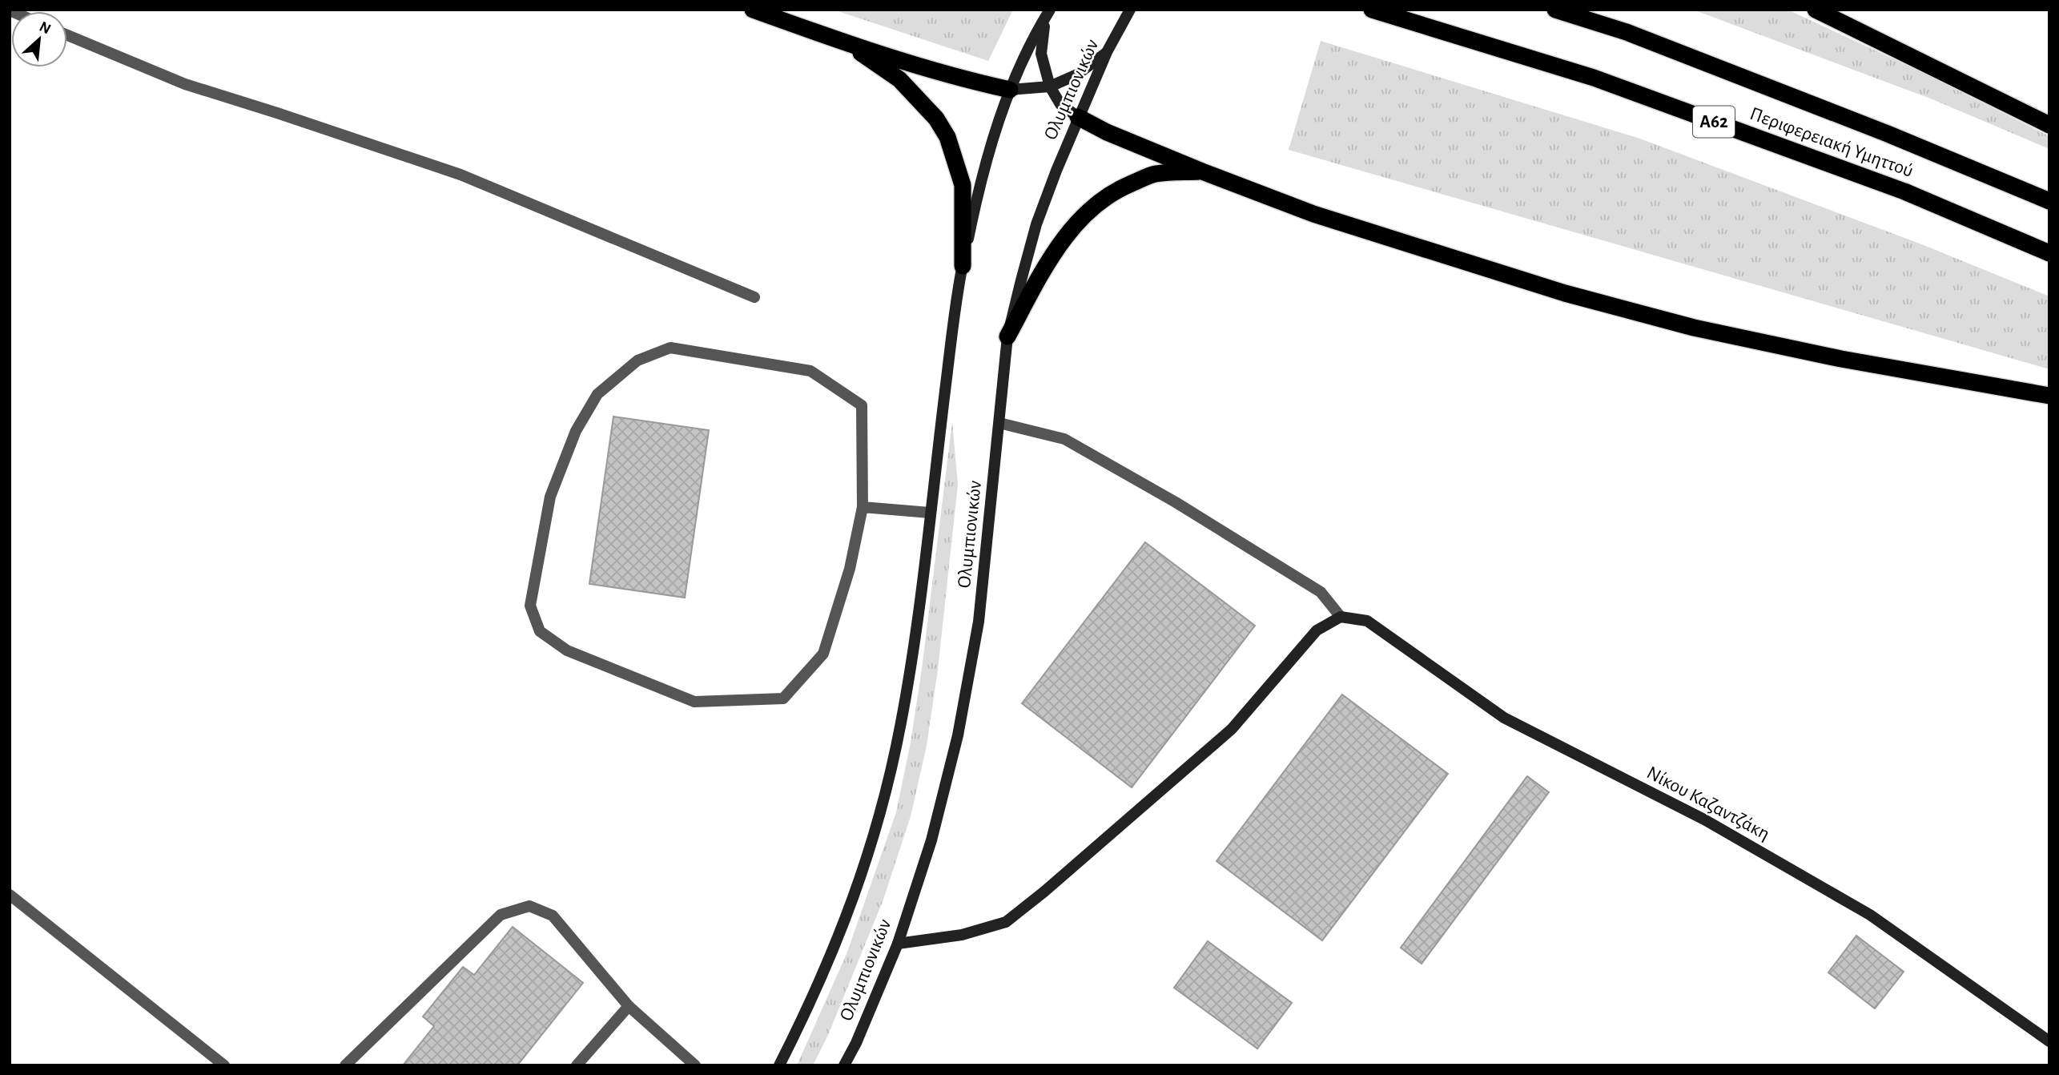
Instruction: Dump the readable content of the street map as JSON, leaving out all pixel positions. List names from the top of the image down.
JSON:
{
  "streets": {
    "highway": ["Α62", "Περιφερειακή Υμηττού"],
    "main road": ["Ολυμπιονικών", "Νίκου Καζαντζάκη"]
  },
  "north": "top right"
}
